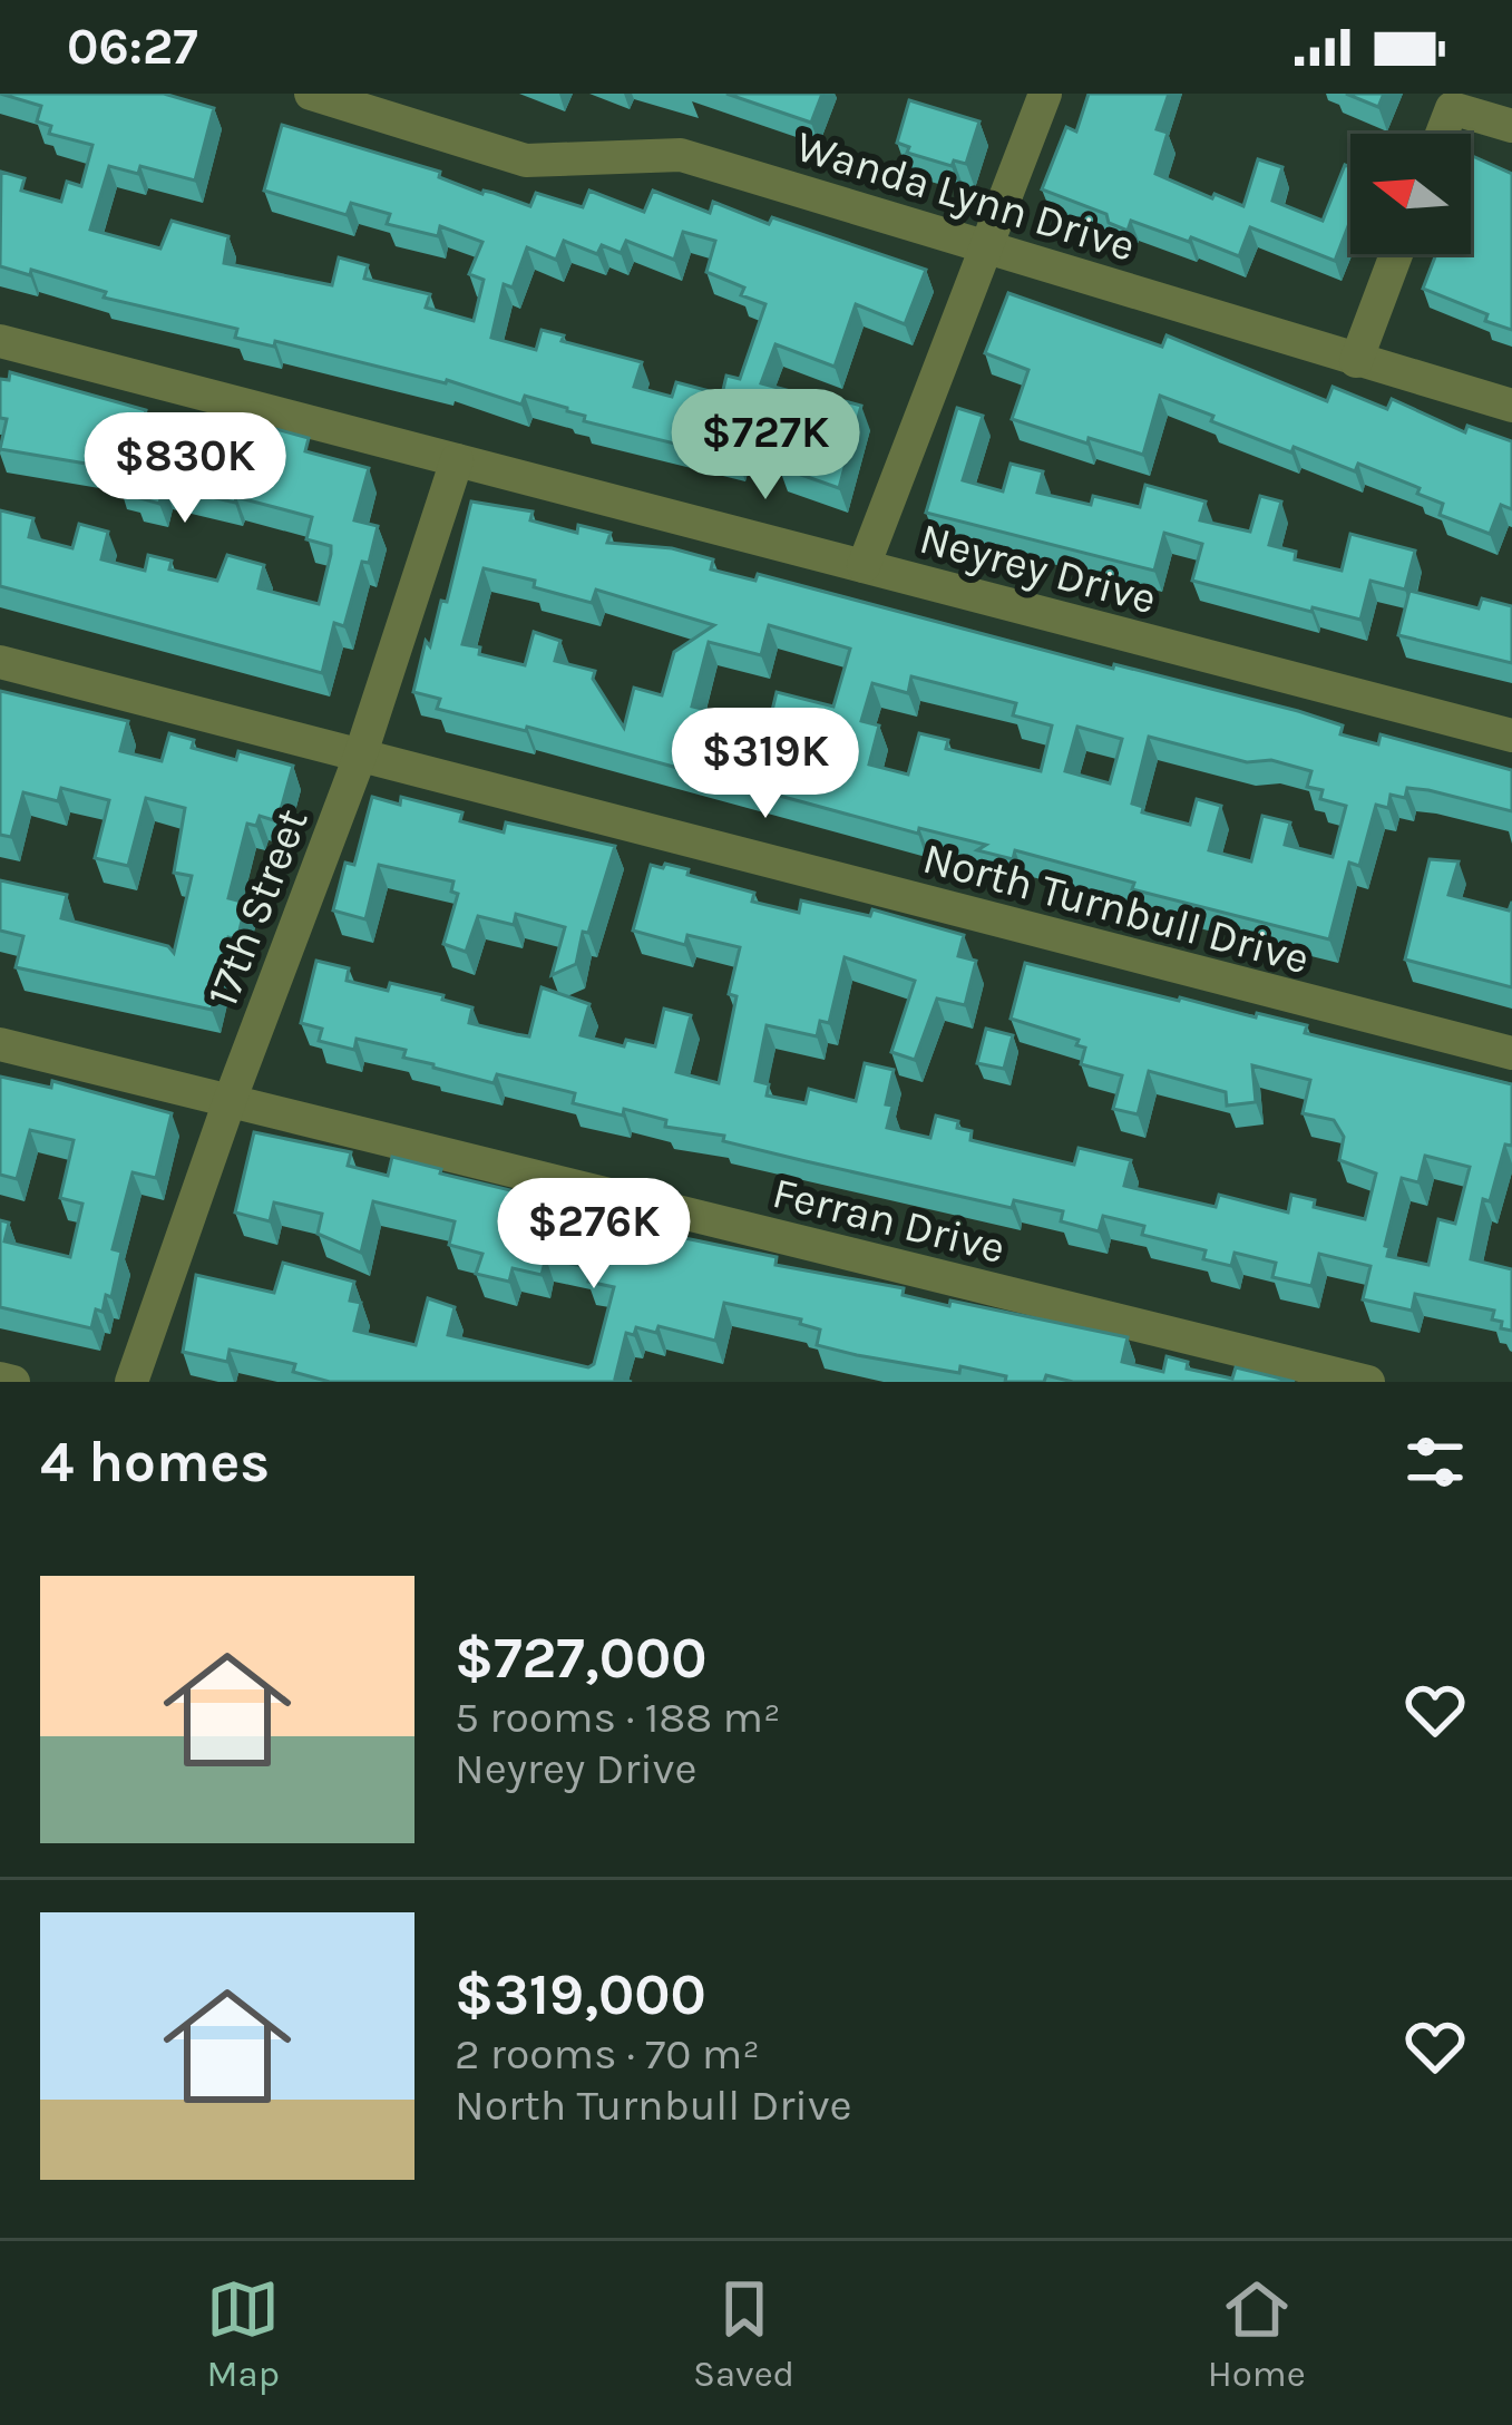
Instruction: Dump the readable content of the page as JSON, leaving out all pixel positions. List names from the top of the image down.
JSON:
{
  "streets": {
    "street": [
      "Wanda Lynn Drive",
      "Neyrey Drive",
      "17th Street",
      "North Turnbull Drive",
      "Ferran Drive"
    ]
  },
  "crossings": [
    ["Neyrey Drive", "17th Street"],
    ["17th Street", "North Turnbull Drive"],
    ["17th Street", "Ferran Drive"]
  ],
  "north": "left",
  "page": {
    "status": "06:27",
    "price": [
      "$727K",
      "$830K",
      "$319K",
      "$276K"
    ],
    "heading": "4 homes",
    "list": [
      {
        "name": "$727,000",
        "note": "5 rooms · 188 m² · Neyrey Drive"
      },
      {
        "name": "$319,000",
        "note": "2 rooms · 70 m² · North Turnbull Drive"
      }
    ],
    "tabs": ["Map", "Saved", "Home"]
  }
}
